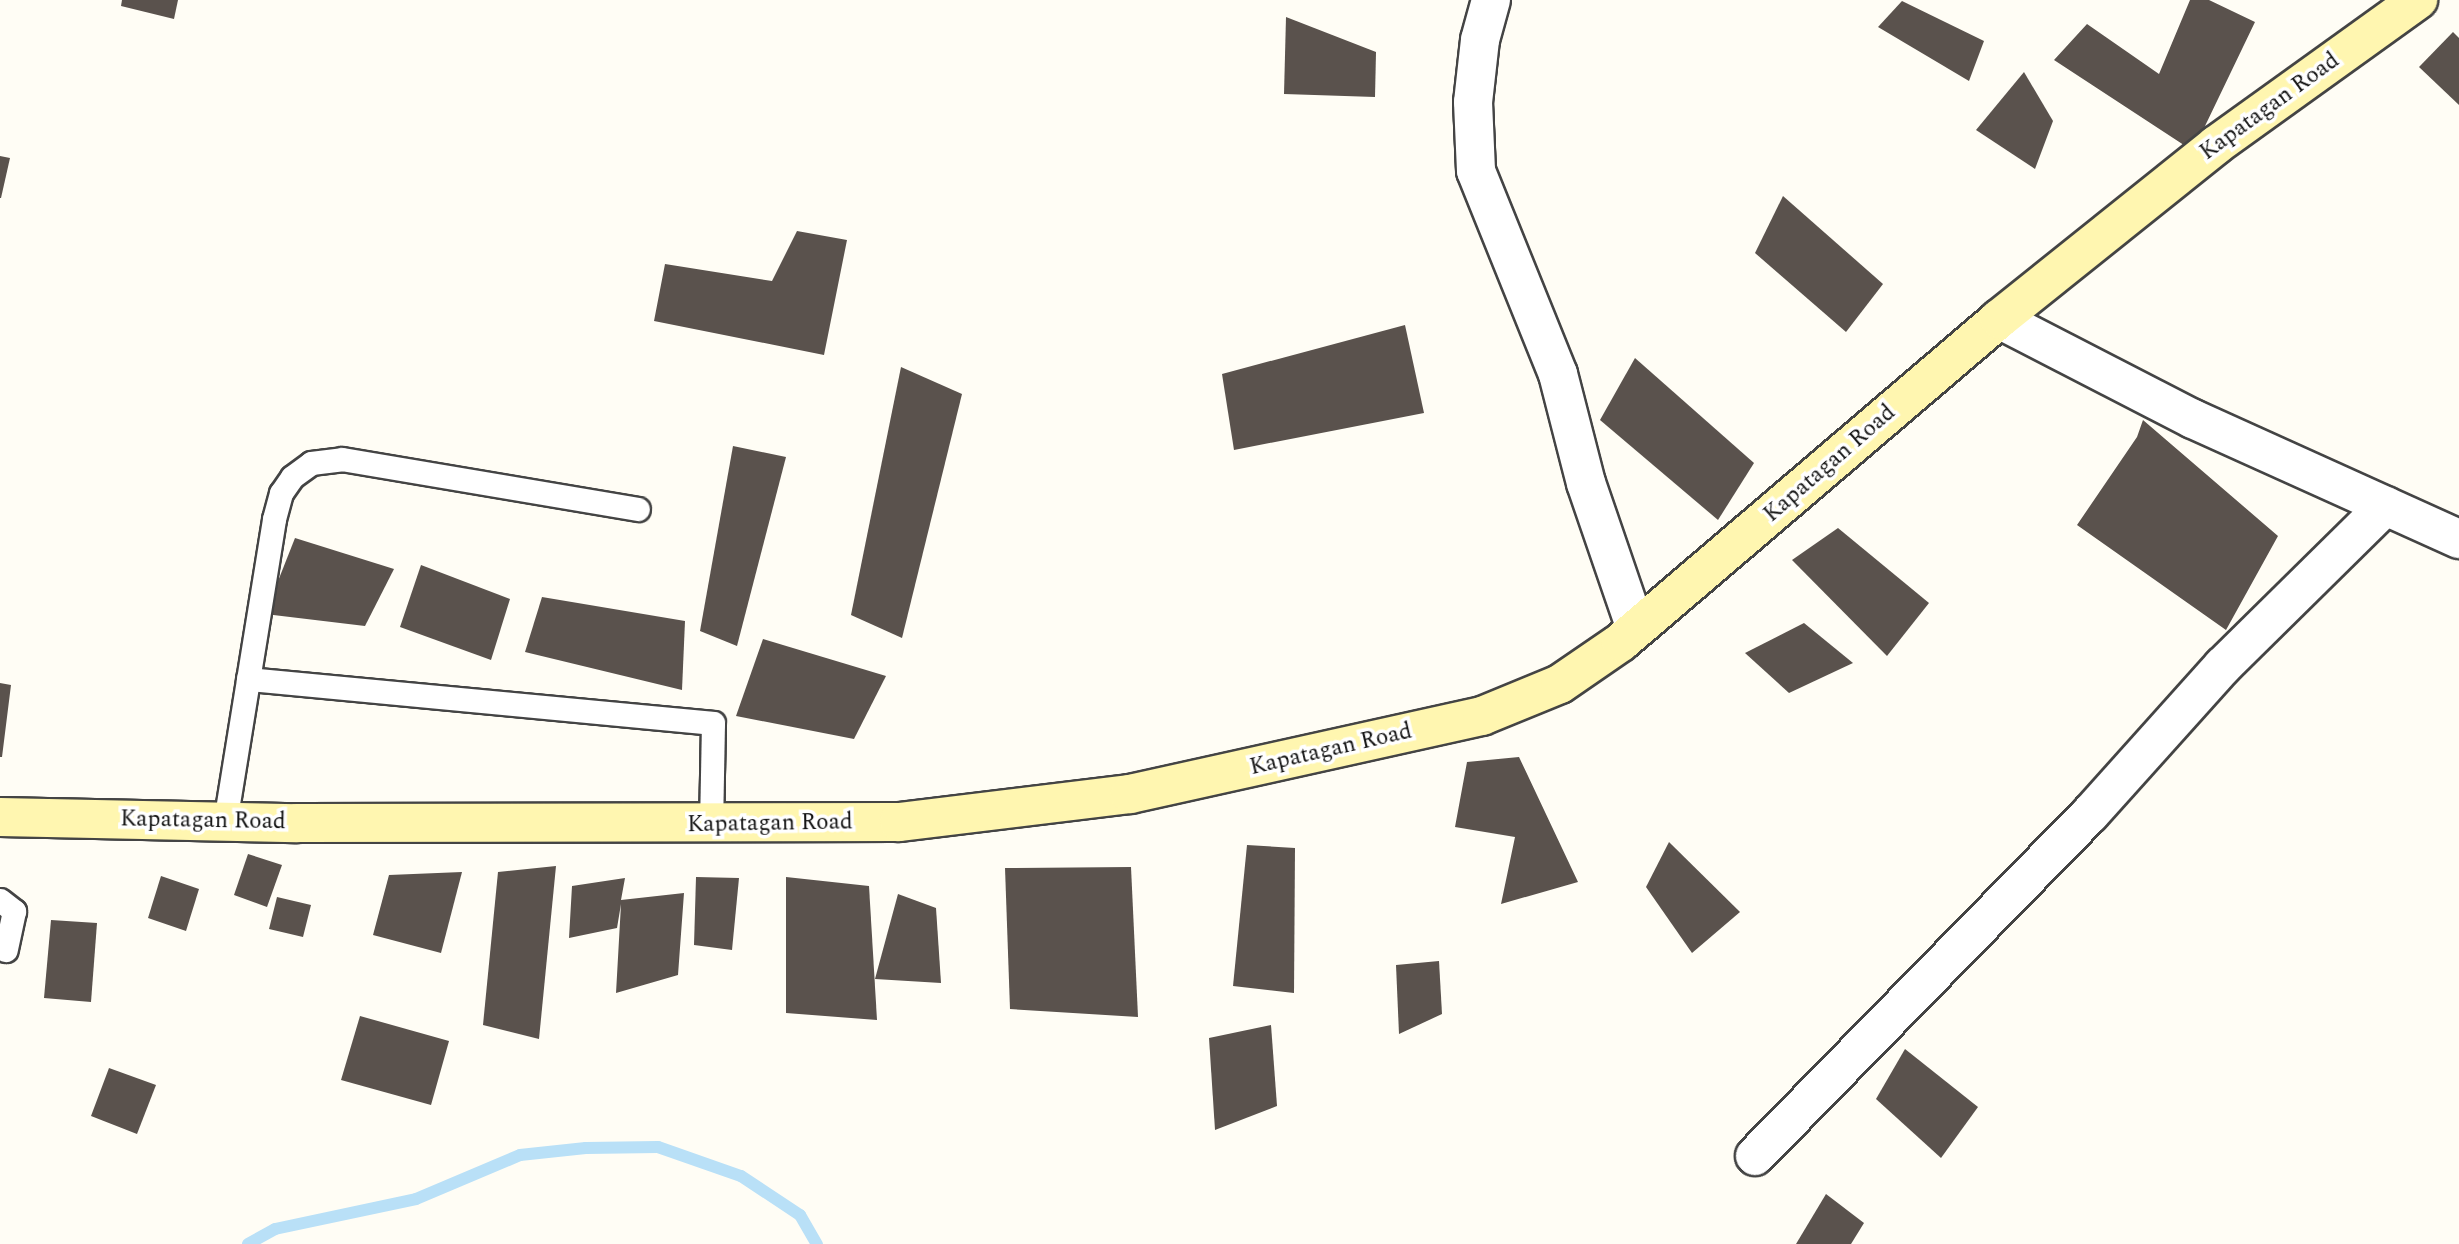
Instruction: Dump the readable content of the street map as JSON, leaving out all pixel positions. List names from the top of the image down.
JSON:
{
  "streets": {
    "main road": ["Kapatagan Road"]
  }
}
